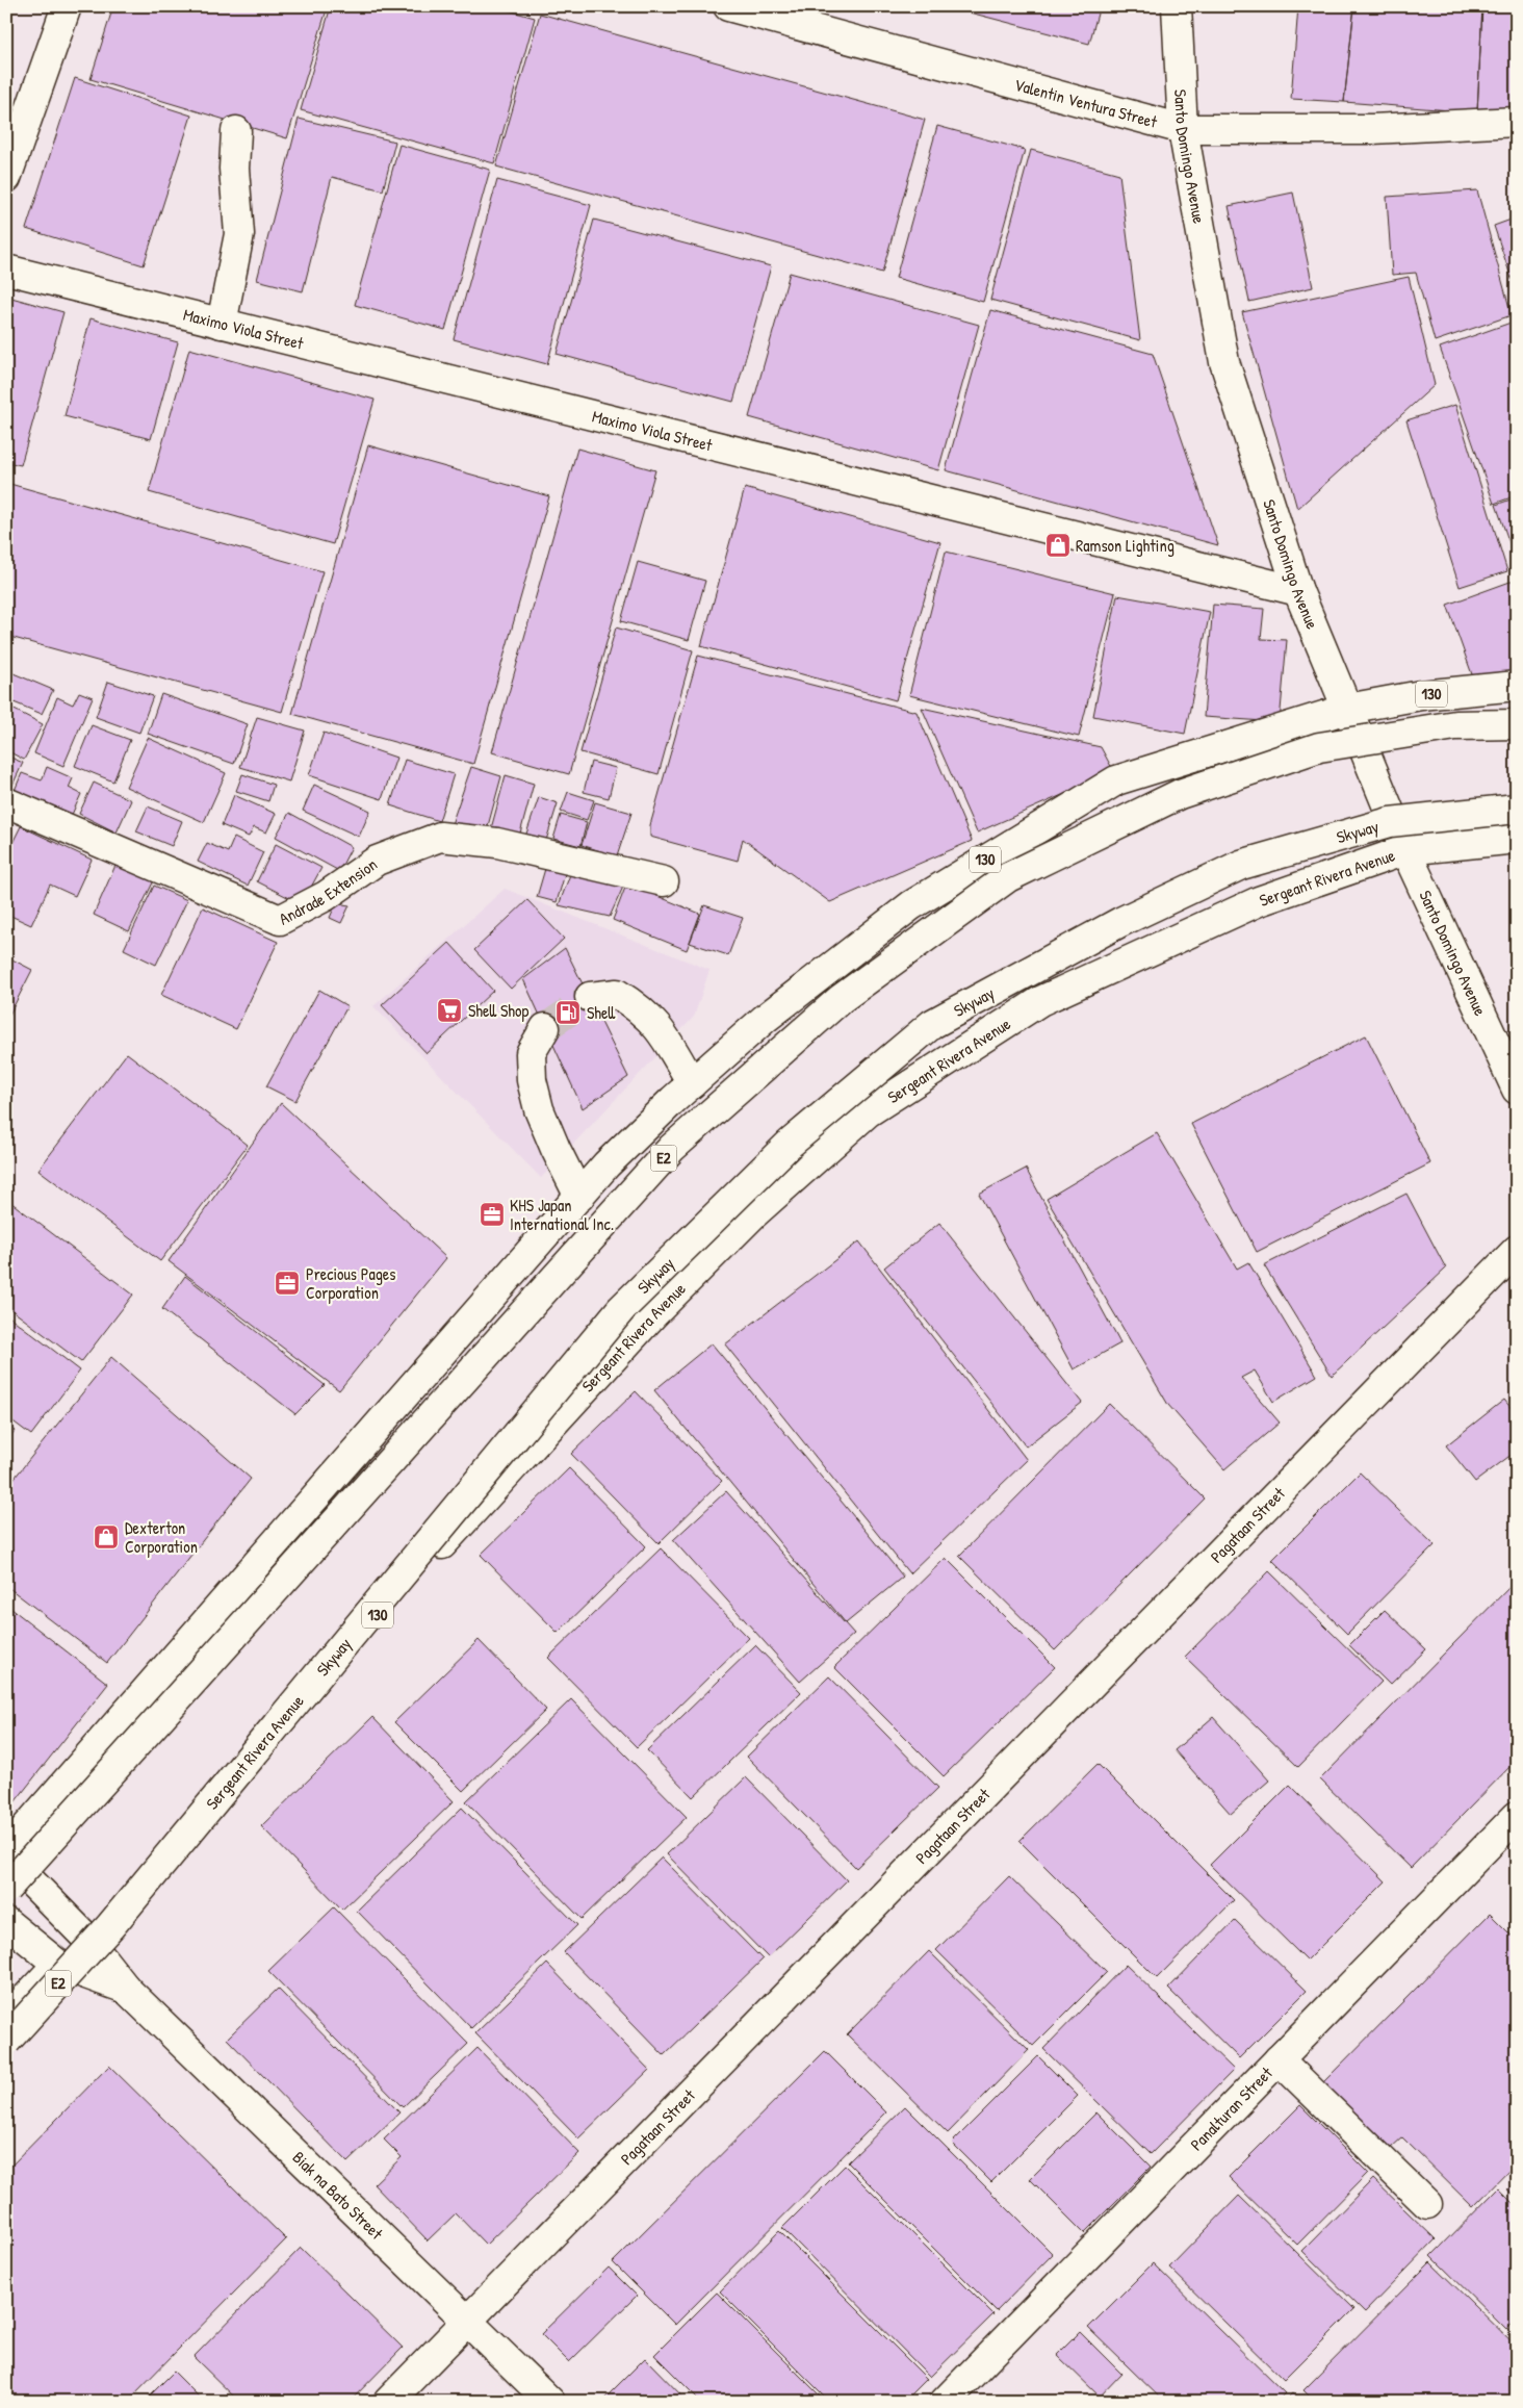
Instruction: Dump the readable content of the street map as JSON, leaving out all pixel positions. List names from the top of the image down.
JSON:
{
  "streets": {
    "main road": [
      "Valentin Ventura Street",
      "Santo Domingo Avenue",
      "Maximo Viola Street",
      "130",
      "Skyway",
      "Sergeant Rivera Avenue",
      "Andrade Extension",
      "E2",
      "Pagataan Street",
      "Panalturan Street",
      "Biak na Bato Street"
    ]
  },
  "crossings": [
    ["Valentin Ventura Street", "Santo Domingo Avenue"],
    ["Santo Domingo Avenue", "Maximo Viola Street"],
    ["Santo Domingo Avenue", "130"],
    ["Santo Domingo Avenue", "Sergeant Rivera Avenue"],
    ["130", "Sergeant Rivera Avenue"],
    ["Sergeant Rivera Avenue", "Biak na Bato Street"],
    ["Pagataan Street", "Biak na Bato Street"]
  ],
  "places": {
    "shop": ["Ramson Lighting", "Dexterton Corporation"],
    "supermarket": ["Shell Shop"],
    "fuel station": ["Shell"],
    "office": ["KHS Japan International Inc.", "Precious Pages Corporation"]
  }
}
